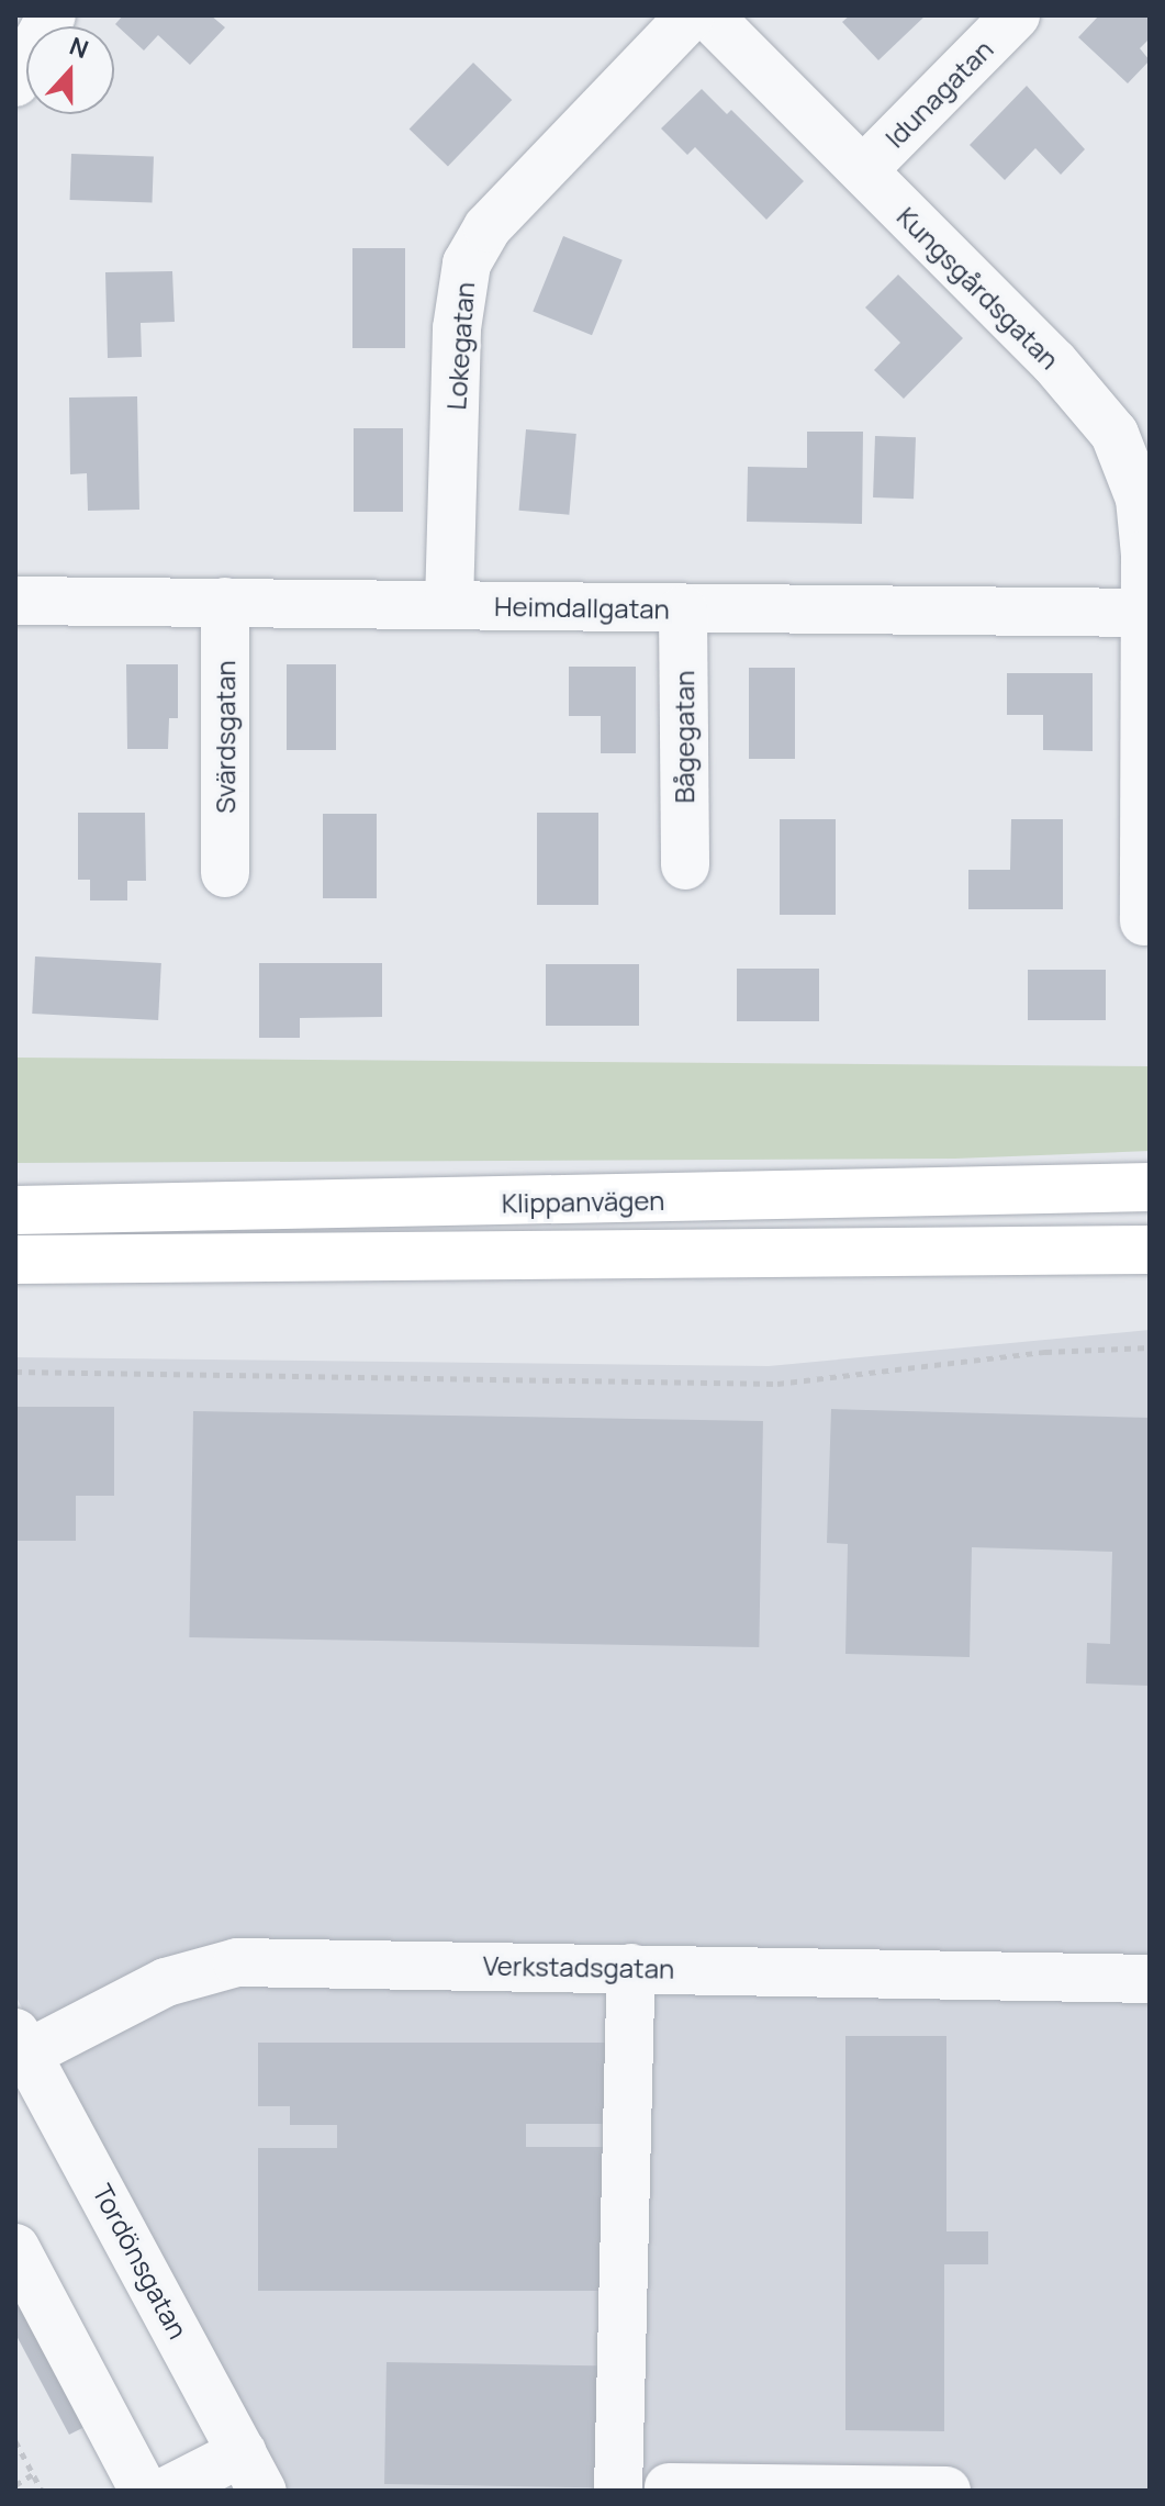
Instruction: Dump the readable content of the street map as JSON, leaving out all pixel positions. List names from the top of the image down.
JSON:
{
  "streets": {
    "main road": ["Klippanvägen"],
    "street": [
      "Idunagatan",
      "Kungsgårdsgatan",
      "Lokegatan",
      "Heimdallgatan",
      "Svärdsgatan",
      "Bågegatan",
      "Verkstadsgatan",
      "Tordönsgatan"
    ]
  },
  "crossings": [
    ["Idunagatan", "Kungsgårdsgatan"],
    ["Kungsgårdsgatan", "Heimdallgatan"],
    ["Lokegatan", "Heimdallgatan"],
    ["Heimdallgatan", "Svärdsgatan"],
    ["Heimdallgatan", "Bågegatan"],
    ["Verkstadsgatan", "Tordönsgatan"]
  ],
  "north": "top"
}
